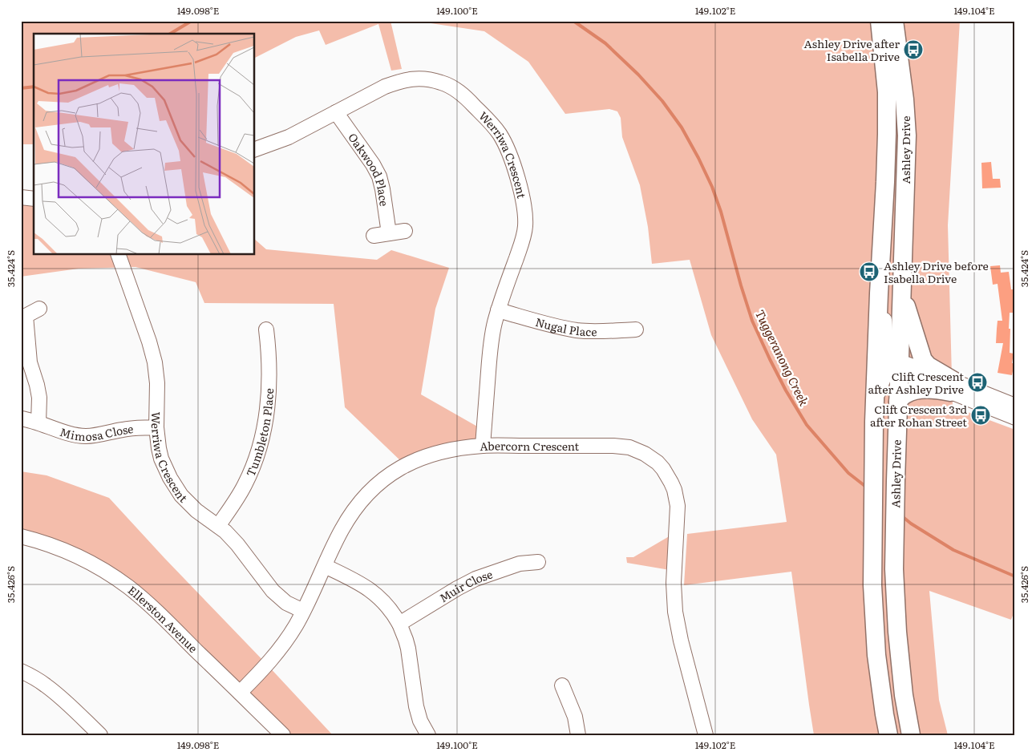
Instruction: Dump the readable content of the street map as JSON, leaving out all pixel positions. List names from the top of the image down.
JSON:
{
  "streets": {
    "main road": ["Ashley Drive"],
    "street": [
      "Werriwa Crescent",
      "Oakwood Place",
      "Nugal Place",
      "Mimosa Close",
      "Tumbleton Place",
      "Abercorn Crescent",
      "Muir Close",
      "Ellerston Avenue"
    ]
  },
  "crossings": [
    ["Werriwa Crescent", "Oakwood Place"],
    ["Werriwa Crescent", "Nugal Place"],
    ["Werriwa Crescent", "Mimosa Close"],
    ["Werriwa Crescent", "Tumbleton Place"],
    ["Werriwa Crescent", "Abercorn Crescent"],
    ["Abercorn Crescent", "Ellerston Avenue"]
  ],
  "water": ["Tuggeranong Creek"],
  "places": {
    "bus stop": [
      "Ashley Drive after Isabella Drive",
      "Ashley Drive before Isabella Drive",
      "Clift Crescent after Ashley Drive",
      "Clift Crescent 3rd after Rohan Street"
    ]
  },
  "coordinates": [
    "149.098°E",
    "149.100°E",
    "149.102°E",
    "149.104°E",
    "35.424°S",
    "35.426°S"
  ]
}
